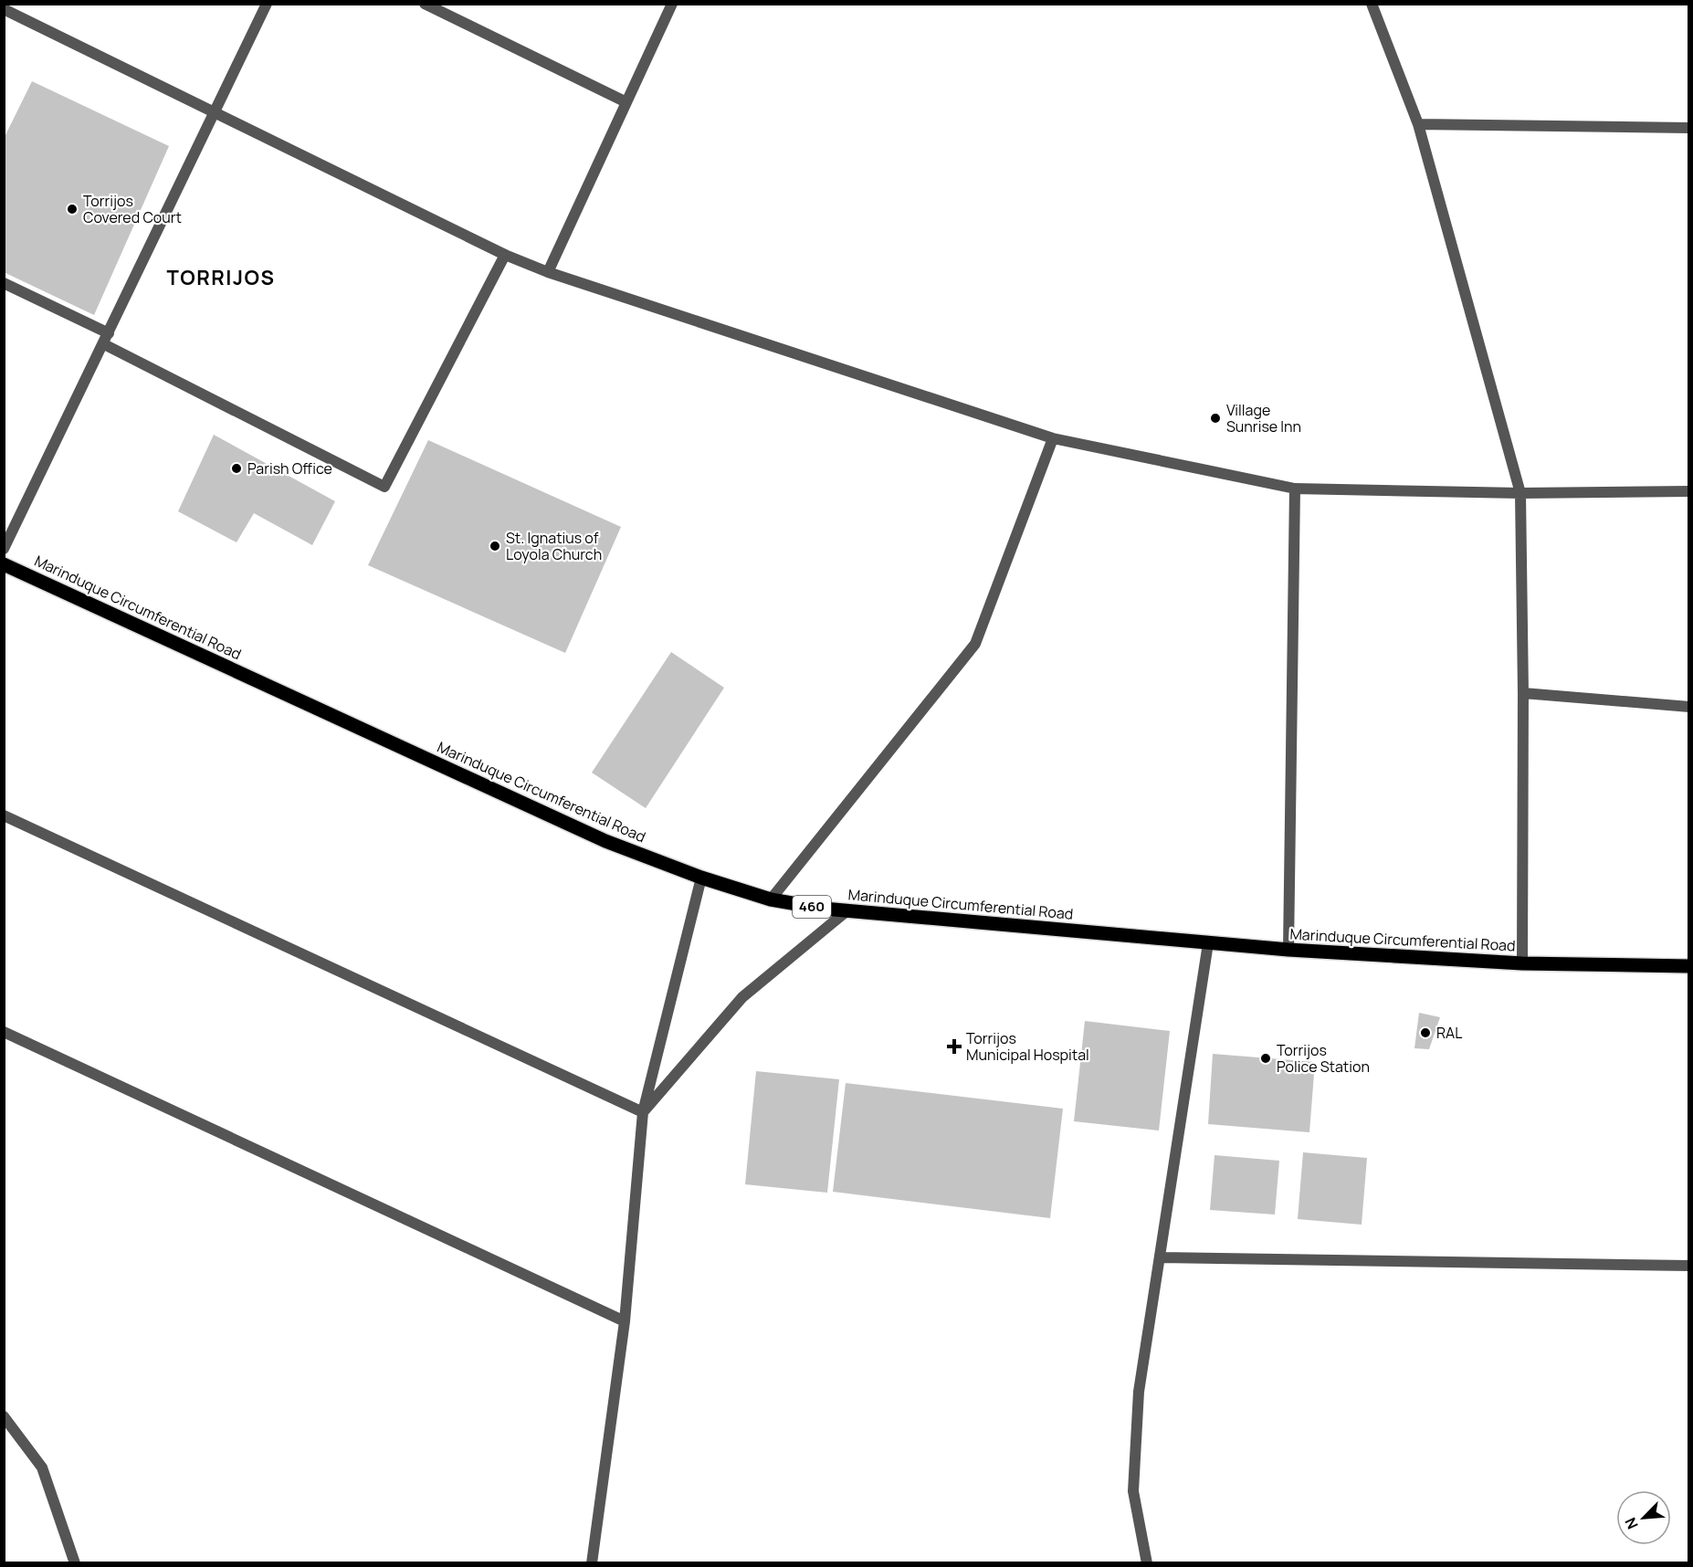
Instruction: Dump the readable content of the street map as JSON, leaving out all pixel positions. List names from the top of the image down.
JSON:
{
  "streets": {
    "main road": ["Marinduque Circumferential Road", "460"]
  },
  "districts": ["TORRIJOS"],
  "places": {
    "other": [
      "Torrijos Covered Court",
      "Village Sunrise Inn",
      "Parish Office",
      "St. Ignatius of Loyola Church",
      "RAL",
      "Torrijos Police Station"
    ],
    "health": ["Torrijos Municipal Hospital"]
  },
  "north": "bottom left"
}
